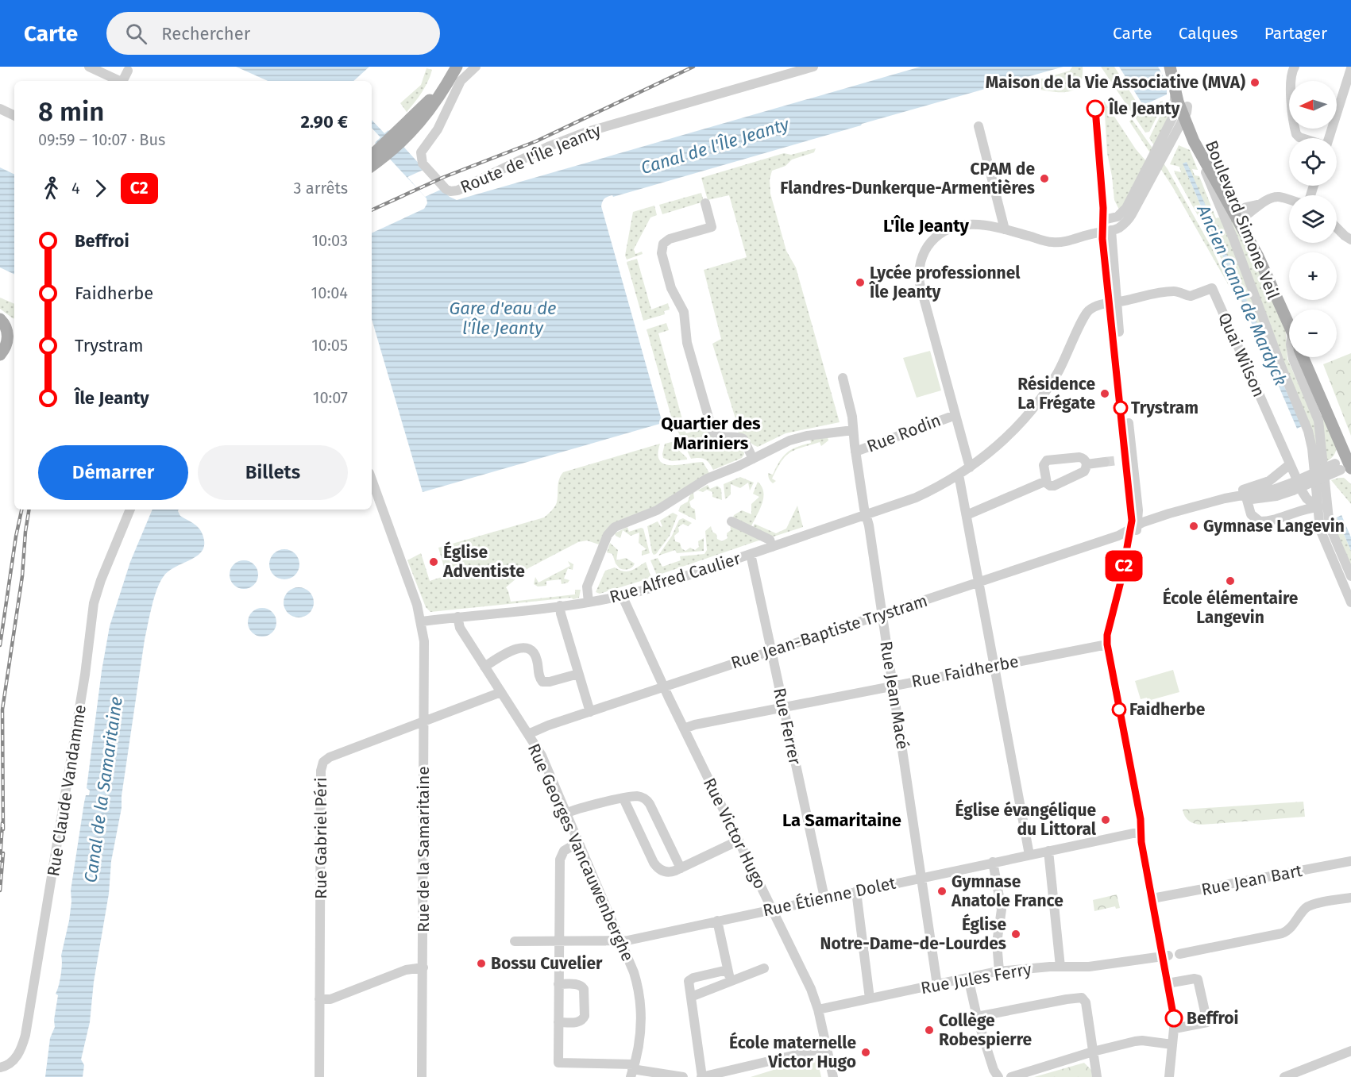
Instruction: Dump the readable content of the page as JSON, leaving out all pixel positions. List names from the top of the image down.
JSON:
{
  "streets": {
    "main road": ["Boulevard Simone Veil"],
    "street": [
      "Route de l'Île Jeanty",
      "Quai Wilson",
      "Rue Rodin",
      "Rue Alfred Caulier",
      "Rue Jean-Baptiste Trystram",
      "Rue Faidherbe",
      "Rue Jean Macé",
      "Rue Ferrer",
      "Rue Claude Vandamme",
      "Rue Victor Hugo",
      "Rue Gabriel Péri",
      "Rue de la Samaritaine",
      "Rue Georges Vancauwenberghe",
      "Rue Jean Bart",
      "Rue Étienne Dolet",
      "Rue Jules Ferry"
    ]
  },
  "crossings": [
    ["Boulevard Simone Veil", "Quai Wilson"],
    ["Quai Wilson", "Rue Alfred Caulier"],
    ["Quai Wilson", "Rue Jean-Baptiste Trystram"],
    ["Rue Rodin", "Rue Alfred Caulier"],
    ["Rue Rodin", "Rue Jean Macé"],
    ["Rue Alfred Caulier", "Rue Jean Macé"],
    ["Rue Alfred Caulier", "Rue Ferrer"],
    ["Rue Alfred Caulier", "Rue Victor Hugo"],
    ["Rue Alfred Caulier", "Rue de la Samaritaine"],
    ["Rue Alfred Caulier", "Rue Georges Vancauwenberghe"],
    ["Rue Jean-Baptiste Trystram", "Rue Jean Macé"],
    ["Rue Jean-Baptiste Trystram", "Rue Ferrer"],
    ["Rue Jean-Baptiste Trystram", "Rue Victor Hugo"],
    ["Rue Jean-Baptiste Trystram", "Rue Georges Vancauwenberghe"],
    ["Rue Faidherbe", "Rue Jean Macé"],
    ["Rue Faidherbe", "Rue Ferrer"],
    ["Rue Faidherbe", "Rue Victor Hugo"],
    ["Rue Jean Macé", "Rue Étienne Dolet"],
    ["Rue Jean Macé", "Rue Jules Ferry"],
    ["Rue Ferrer", "Rue Étienne Dolet"],
    ["Rue Victor Hugo", "Rue Étienne Dolet"],
    ["Rue Victor Hugo", "Rue Jules Ferry"],
    ["Rue Gabriel Péri", "Rue de la Samaritaine"],
    ["Rue Gabriel Péri", "Rue Georges Vancauwenberghe"],
    ["Rue Georges Vancauwenberghe", "Rue Étienne Dolet"]
  ],
  "districts": ["L'Île Jeanty", "Quartier des Mariniers", "La Samaritaine"],
  "water": [
    "Canal de l'Île Jeanty",
    "Ancien Canal de Mardyck",
    "Gare d'eau de l'Île Jeanty",
    "Canal de la Samaritaine"
  ],
  "places": [
    "Maison de la Vie Associative (MVA)",
    "Île Jeanty",
    "CPAM de Flandres-Dunkerque-Armentières",
    "Lycée professionnel Île Jeanty",
    "Résidence La Frégate",
    "Trystram",
    "Gymnase Langevin",
    "Église Adventiste",
    "École élémentaire Langevin",
    "Faidherbe",
    "Église évangélique du Littoral",
    "Gymnase Anatole France",
    "Église Notre-Dame-de-Lourdes",
    "Bossu Cuvelier",
    "Beffroi",
    "Collège Robespierre",
    "École maternelle Victor Hugo"
  ],
  "lines": ["bus line C2"],
  "north": "left",
  "page": {
    "header": "Carte",
    "search": "Rechercher",
    "nav": ["Carte", "Calques", "Partager"],
    "on_map": "C2",
    "map_buttons": ["+", "−"],
    "heading": ["8 min", "09:59 – 10:07 · Bus", "2.90 €"],
    "legs": ["4", "C2", "3 arrêts"],
    "list": [
      {
        "name": "Beffroi",
        "value": "10:03"
      },
      {
        "name": "Faidherbe",
        "value": "10:04"
      },
      {
        "name": "Trystram",
        "value": "10:05"
      },
      {
        "name": "Île Jeanty",
        "value": "10:07"
      }
    ],
    "buttons": ["Démarrer", "Billets"]
  }
}
